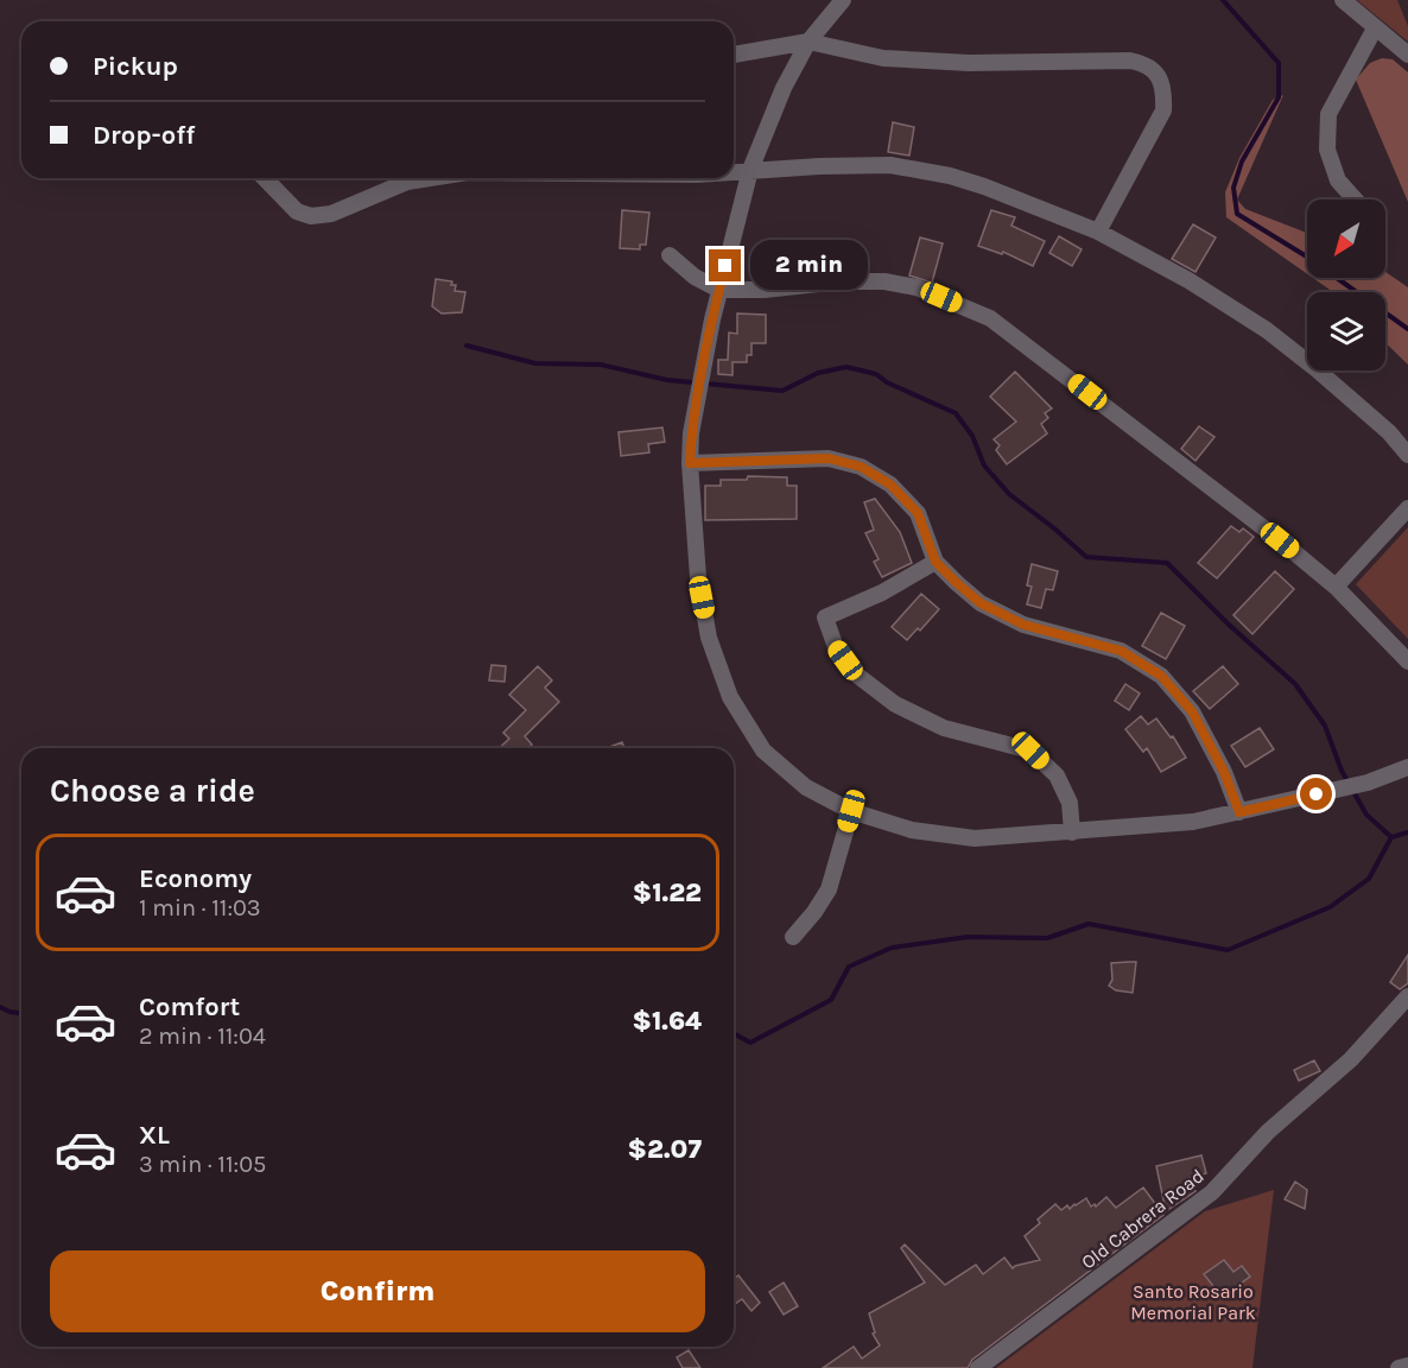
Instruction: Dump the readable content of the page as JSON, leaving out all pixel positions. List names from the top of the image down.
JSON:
{
  "streets": {
    "street": ["Old Cabrera Road"]
  },
  "parks": ["Santo Rosario Memorial Park"],
  "north": "bottom left",
  "page": {
    "banner": ["Pickup", "Drop-off"],
    "bubble": "2 min",
    "heading": "Choose a ride",
    "list": [
      {
        "name": "Economy",
        "note": "1 min · 11:03",
        "value": "$1.22"
      },
      {
        "name": "Comfort",
        "note": "2 min · 11:04",
        "value": "$1.64"
      },
      {
        "name": "XL",
        "note": "3 min · 11:05",
        "value": "$2.07"
      }
    ],
    "buttons": "Confirm"
  }
}
